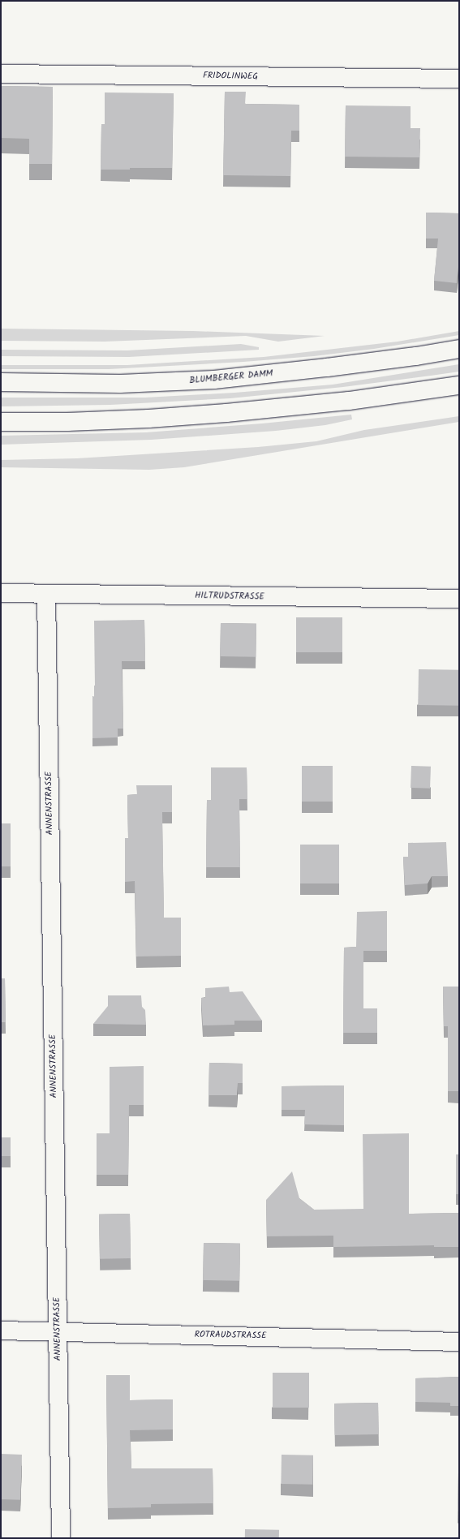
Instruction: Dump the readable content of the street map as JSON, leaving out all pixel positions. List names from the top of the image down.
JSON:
{
  "streets": {
    "street": [
      "FRIDOLINWEG",
      "BLUMBERGER DAMM",
      "HILTRUDSTRASSE",
      "ANNENSTRASSE",
      "ROTRAUDSTRASSE"
    ]
  },
  "crossings": [
    ["HILTRUDSTRASSE", "ANNENSTRASSE"],
    ["ANNENSTRASSE", "ROTRAUDSTRASSE"]
  ]
}
